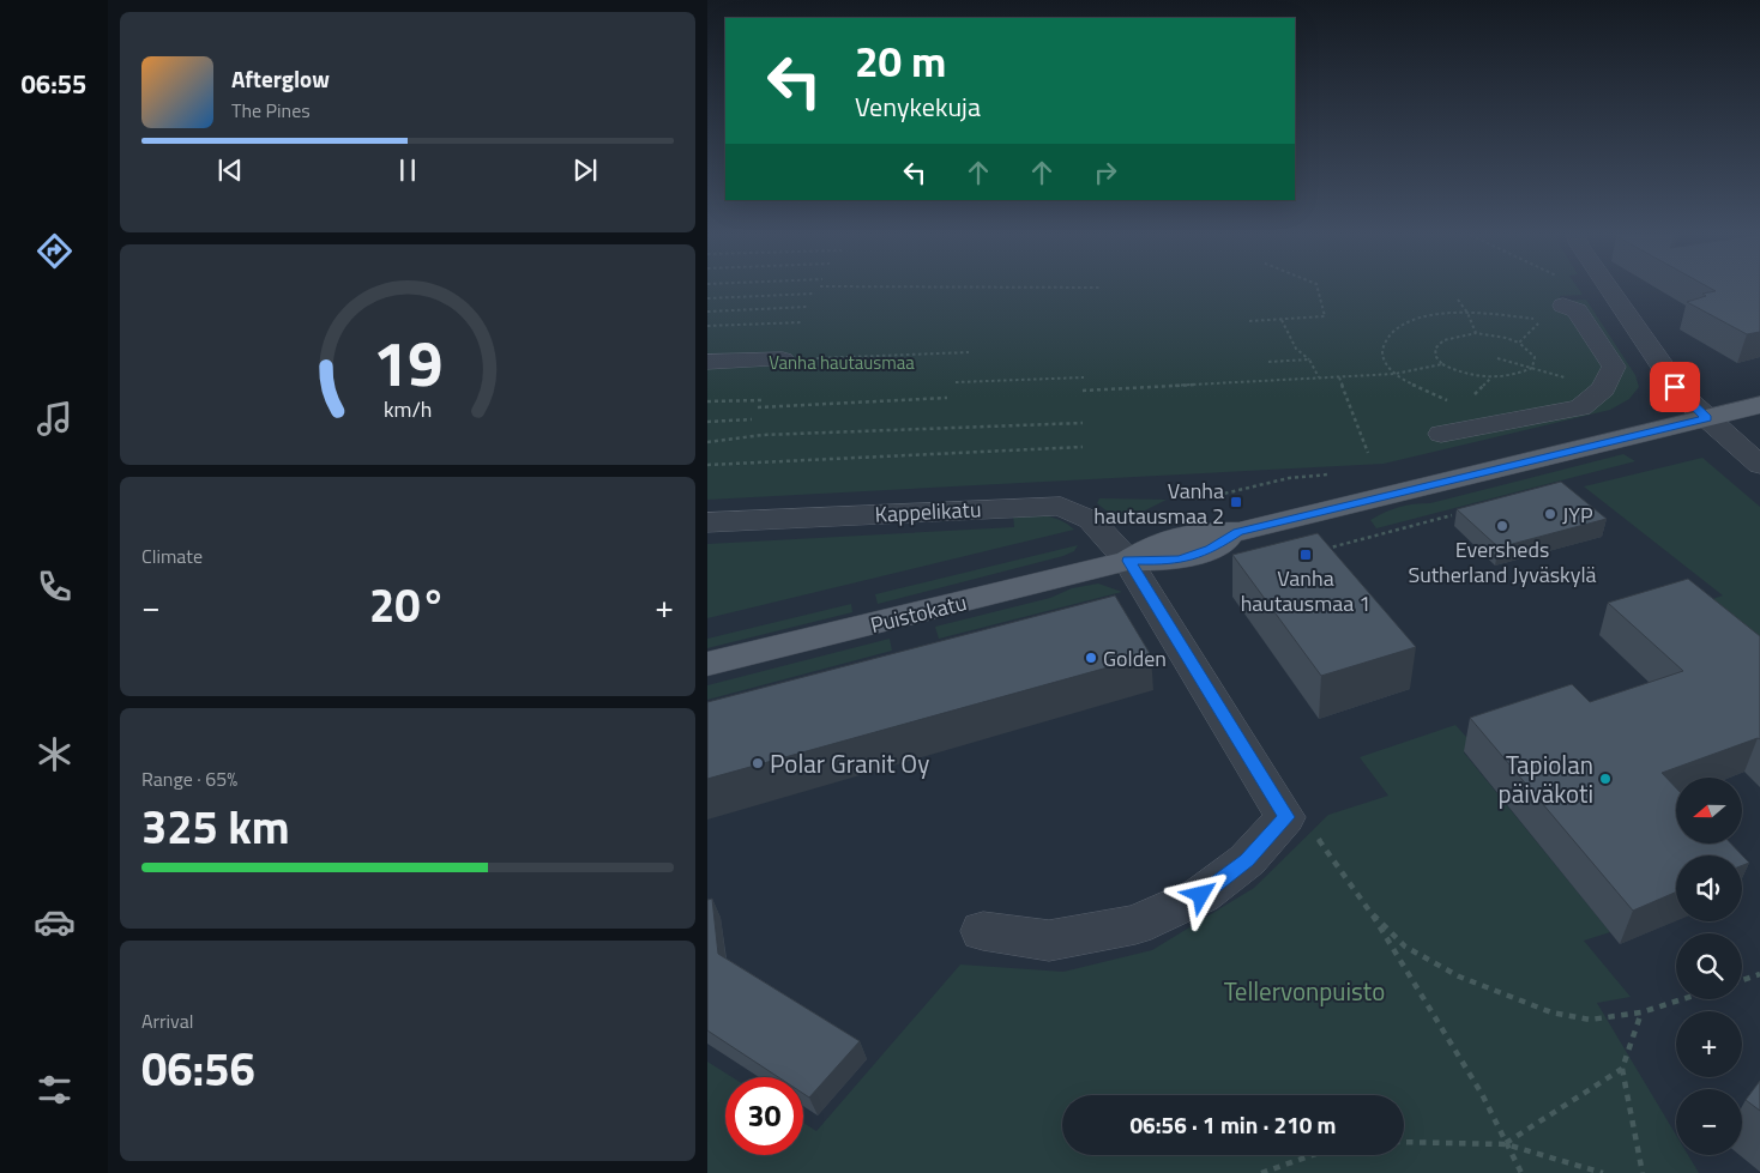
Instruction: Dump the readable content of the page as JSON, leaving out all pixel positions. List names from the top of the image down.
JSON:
{
  "streets": {
    "main road": ["Puistokatu"],
    "street": ["Kappelikatu"]
  },
  "crossings": [
    ["Kappelikatu", "Puistokatu"]
  ],
  "parks": ["Vanha hautausmaa", "Tellervonpuisto"],
  "places": {
    "transit": ["Vanha hautausmaa 2", "Vanha hautausmaa 1"],
    "other": [
      "JYP",
      "Eversheds Sutherland Jyväskylä",
      "Golden",
      "Polar Granit Oy",
      "Tapiolan päiväkoti"
    ]
  },
  "north": "left",
  "page": {
    "tabs": "06:55",
    "turn": ["20 m", "Venykekuja"],
    "song": ["Afterglow", "The Pines"],
    "tile": [
      "Climate",
      ["Range · 65%", "325 km"],
      ["Arrival", "06:56"]
    ],
    "heat": ["−", "20°", "+"],
    "map_buttons": ["+", "−"],
    "limit": "30",
    "trip": "06:56 · 1 min · 210 m",
    "gauge": ["19", "km/h"]
  }
}
